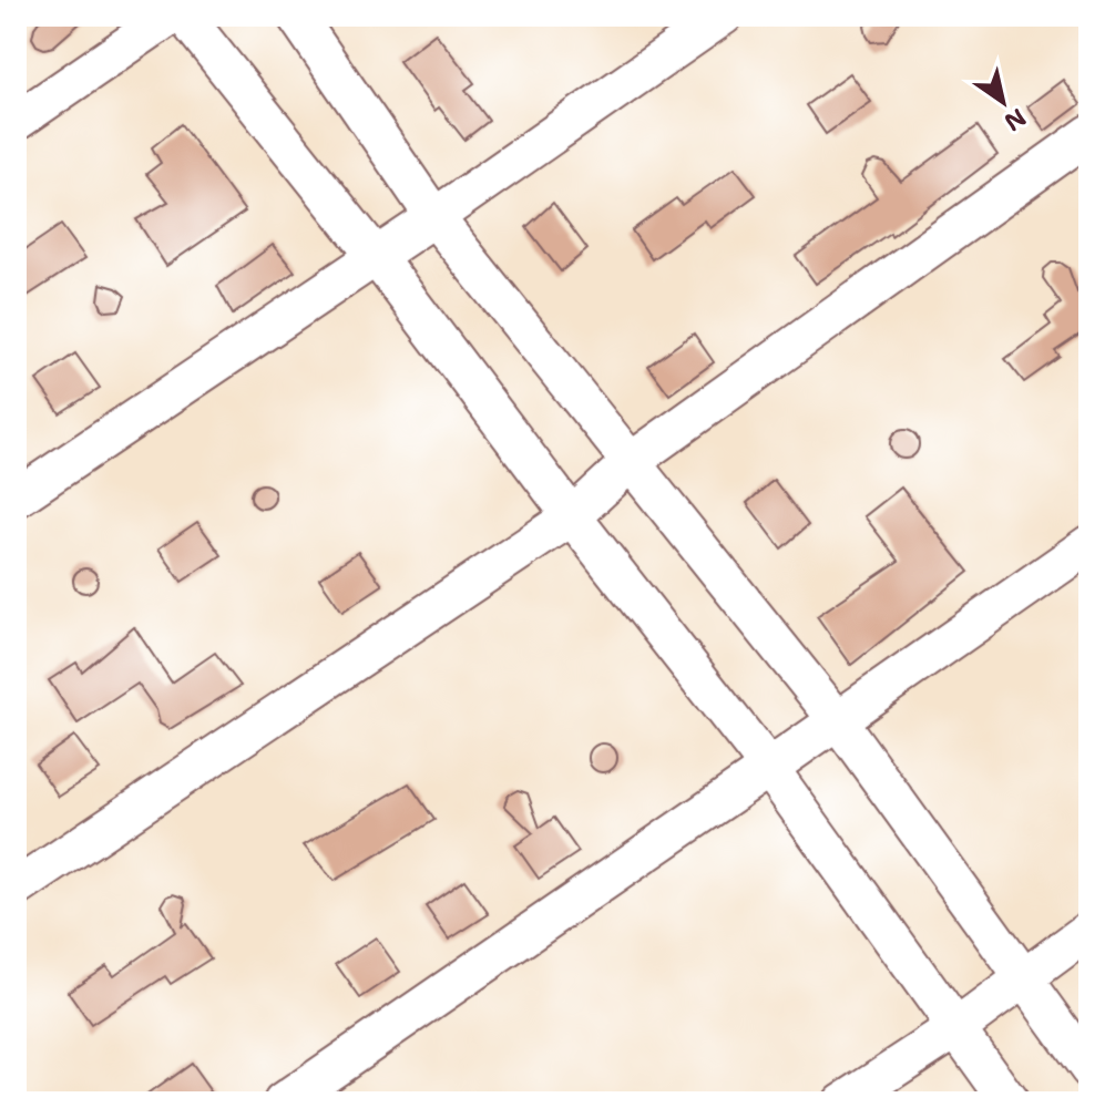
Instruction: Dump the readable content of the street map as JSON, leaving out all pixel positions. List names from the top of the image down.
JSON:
{
  "north": "bottom right"
}
